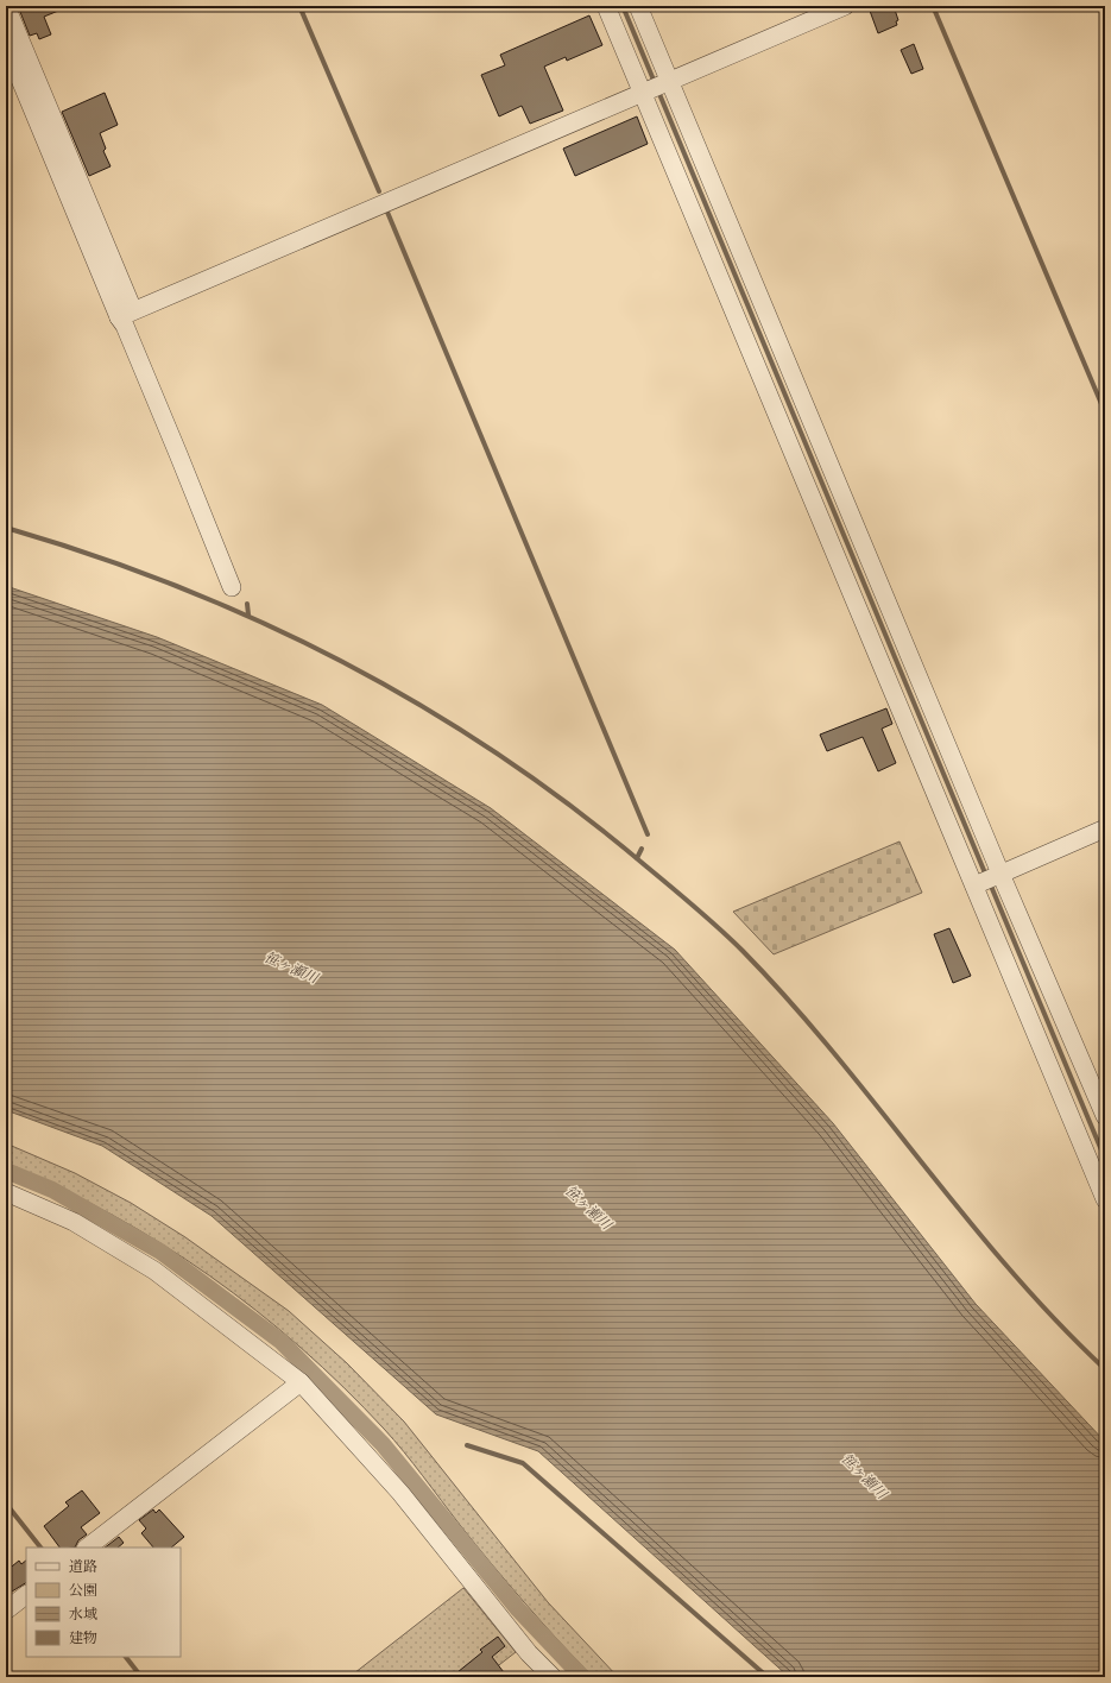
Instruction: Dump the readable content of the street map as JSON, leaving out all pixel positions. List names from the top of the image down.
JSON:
{
  "water": ["笹ヶ瀬川"],
  "legend": [
    "道路",
    "公園",
    "水域",
    "建物"
  ]
}
